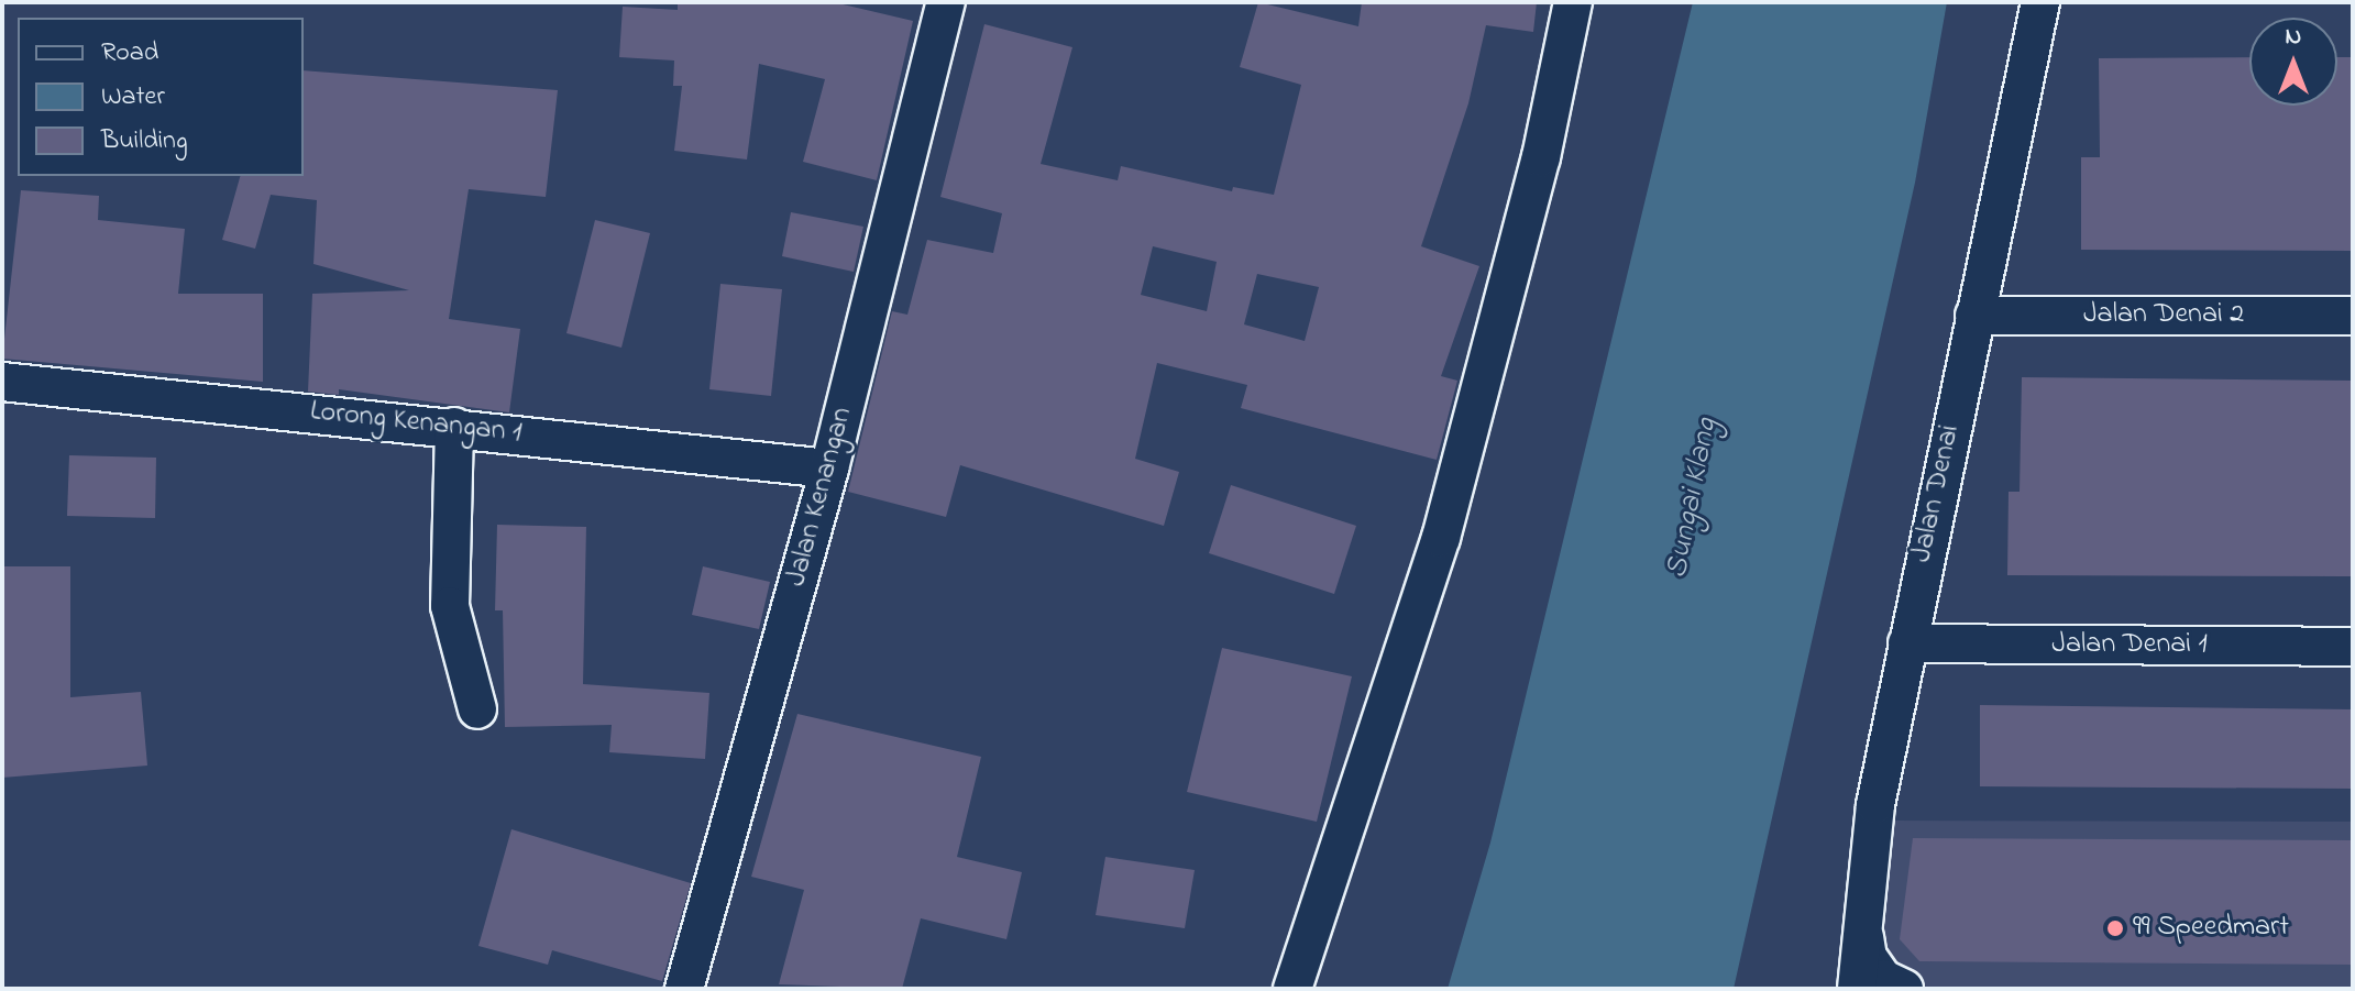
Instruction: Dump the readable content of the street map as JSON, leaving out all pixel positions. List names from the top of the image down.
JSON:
{
  "streets": {
    "street": [
      "Jalan Denai 2",
      "Lorong Kenangan 1",
      "Jalan Denai",
      "Jalan Kenangan",
      "Jalan Denai 1"
    ]
  },
  "crossings": [
    ["Jalan Denai 2", "Jalan Denai"],
    ["Lorong Kenangan 1", "Jalan Kenangan"],
    ["Jalan Denai", "Jalan Denai 1"]
  ],
  "water": ["Sungai Klang"],
  "places": ["99 Speedmart"],
  "legend": ["Road", "Water", "Building"],
  "north": "top"
}
